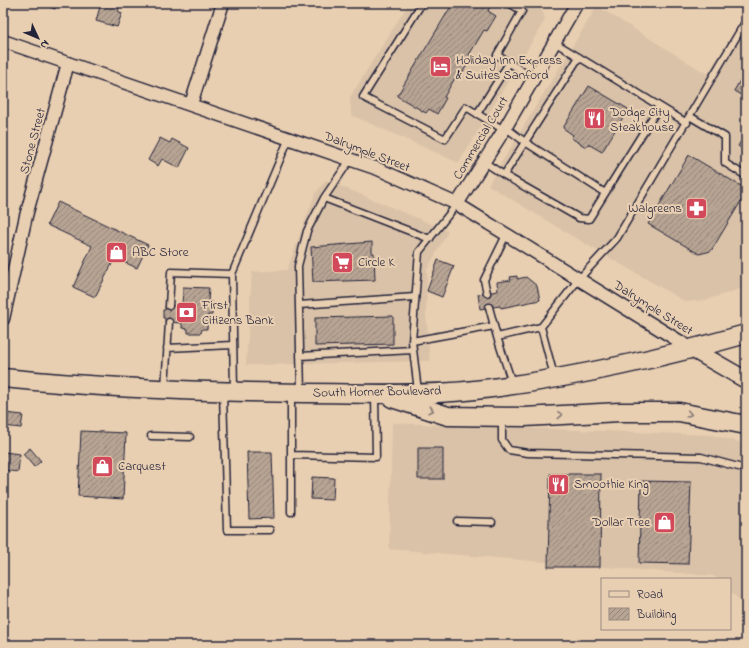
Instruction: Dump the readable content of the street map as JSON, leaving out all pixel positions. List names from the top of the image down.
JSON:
{
  "streets": {
    "main road": ["South Horner Boulevard"],
    "street": ["Commercial Court", "Stone Street", "Dalrymple Street"]
  },
  "crossings": [
    ["Commercial Court", "Dalrymple Street"],
    ["Stone Street", "Dalrymple Street"],
    ["Dalrymple Street", "South Horner Boulevard"]
  ],
  "places": {
    "hotel": ["Holiday Inn Express & Suites Sanford"],
    "restaurant": ["Dodge City Steakhouse", "Smoothie King"],
    "pharmacy": ["Walgreens"],
    "shop": ["ABC Store", "Carquest", "Dollar Tree"],
    "supermarket": ["Circle K"],
    "bank": ["First Citizens Bank"]
  },
  "legend": ["Road", "Building"],
  "north": "bottom right"
}
